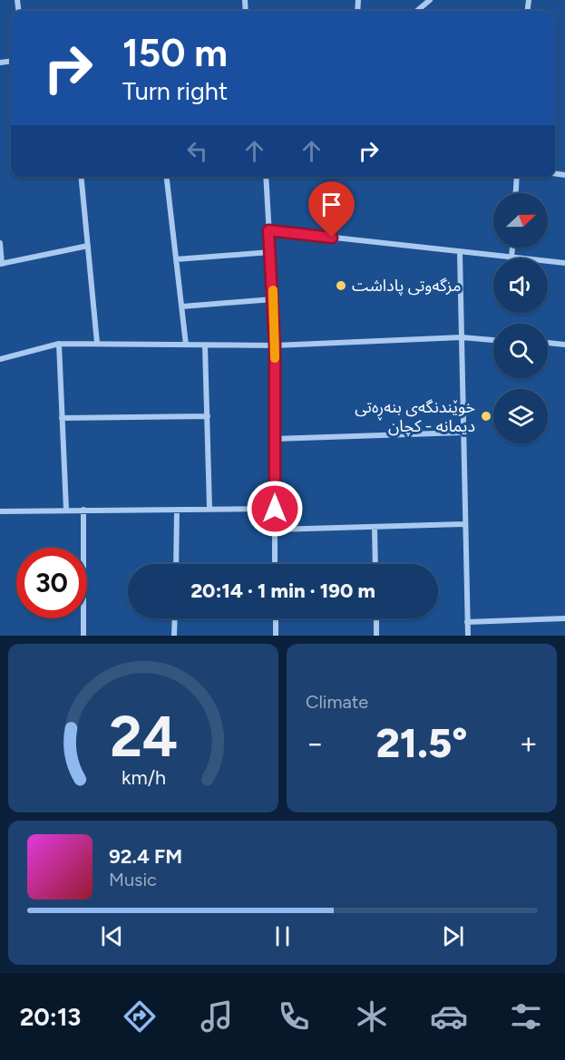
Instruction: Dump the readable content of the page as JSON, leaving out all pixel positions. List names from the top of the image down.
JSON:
{
  "places": ["مزگەوتی پاداشت", "خوێندنگەی بنەڕەتی دیمانە - کچان"],
  "north": "right",
  "page": {
    "turn": ["150 m", "Turn right"],
    "limit": "30",
    "trip": "20:14 · 1 min · 190 m",
    "tile": "Climate",
    "heat": ["−", "21.5°", "+"],
    "song": ["92.4 FM", "Music"],
    "tabs": "20:13",
    "gauge": ["24", "km/h"]
  }
}
